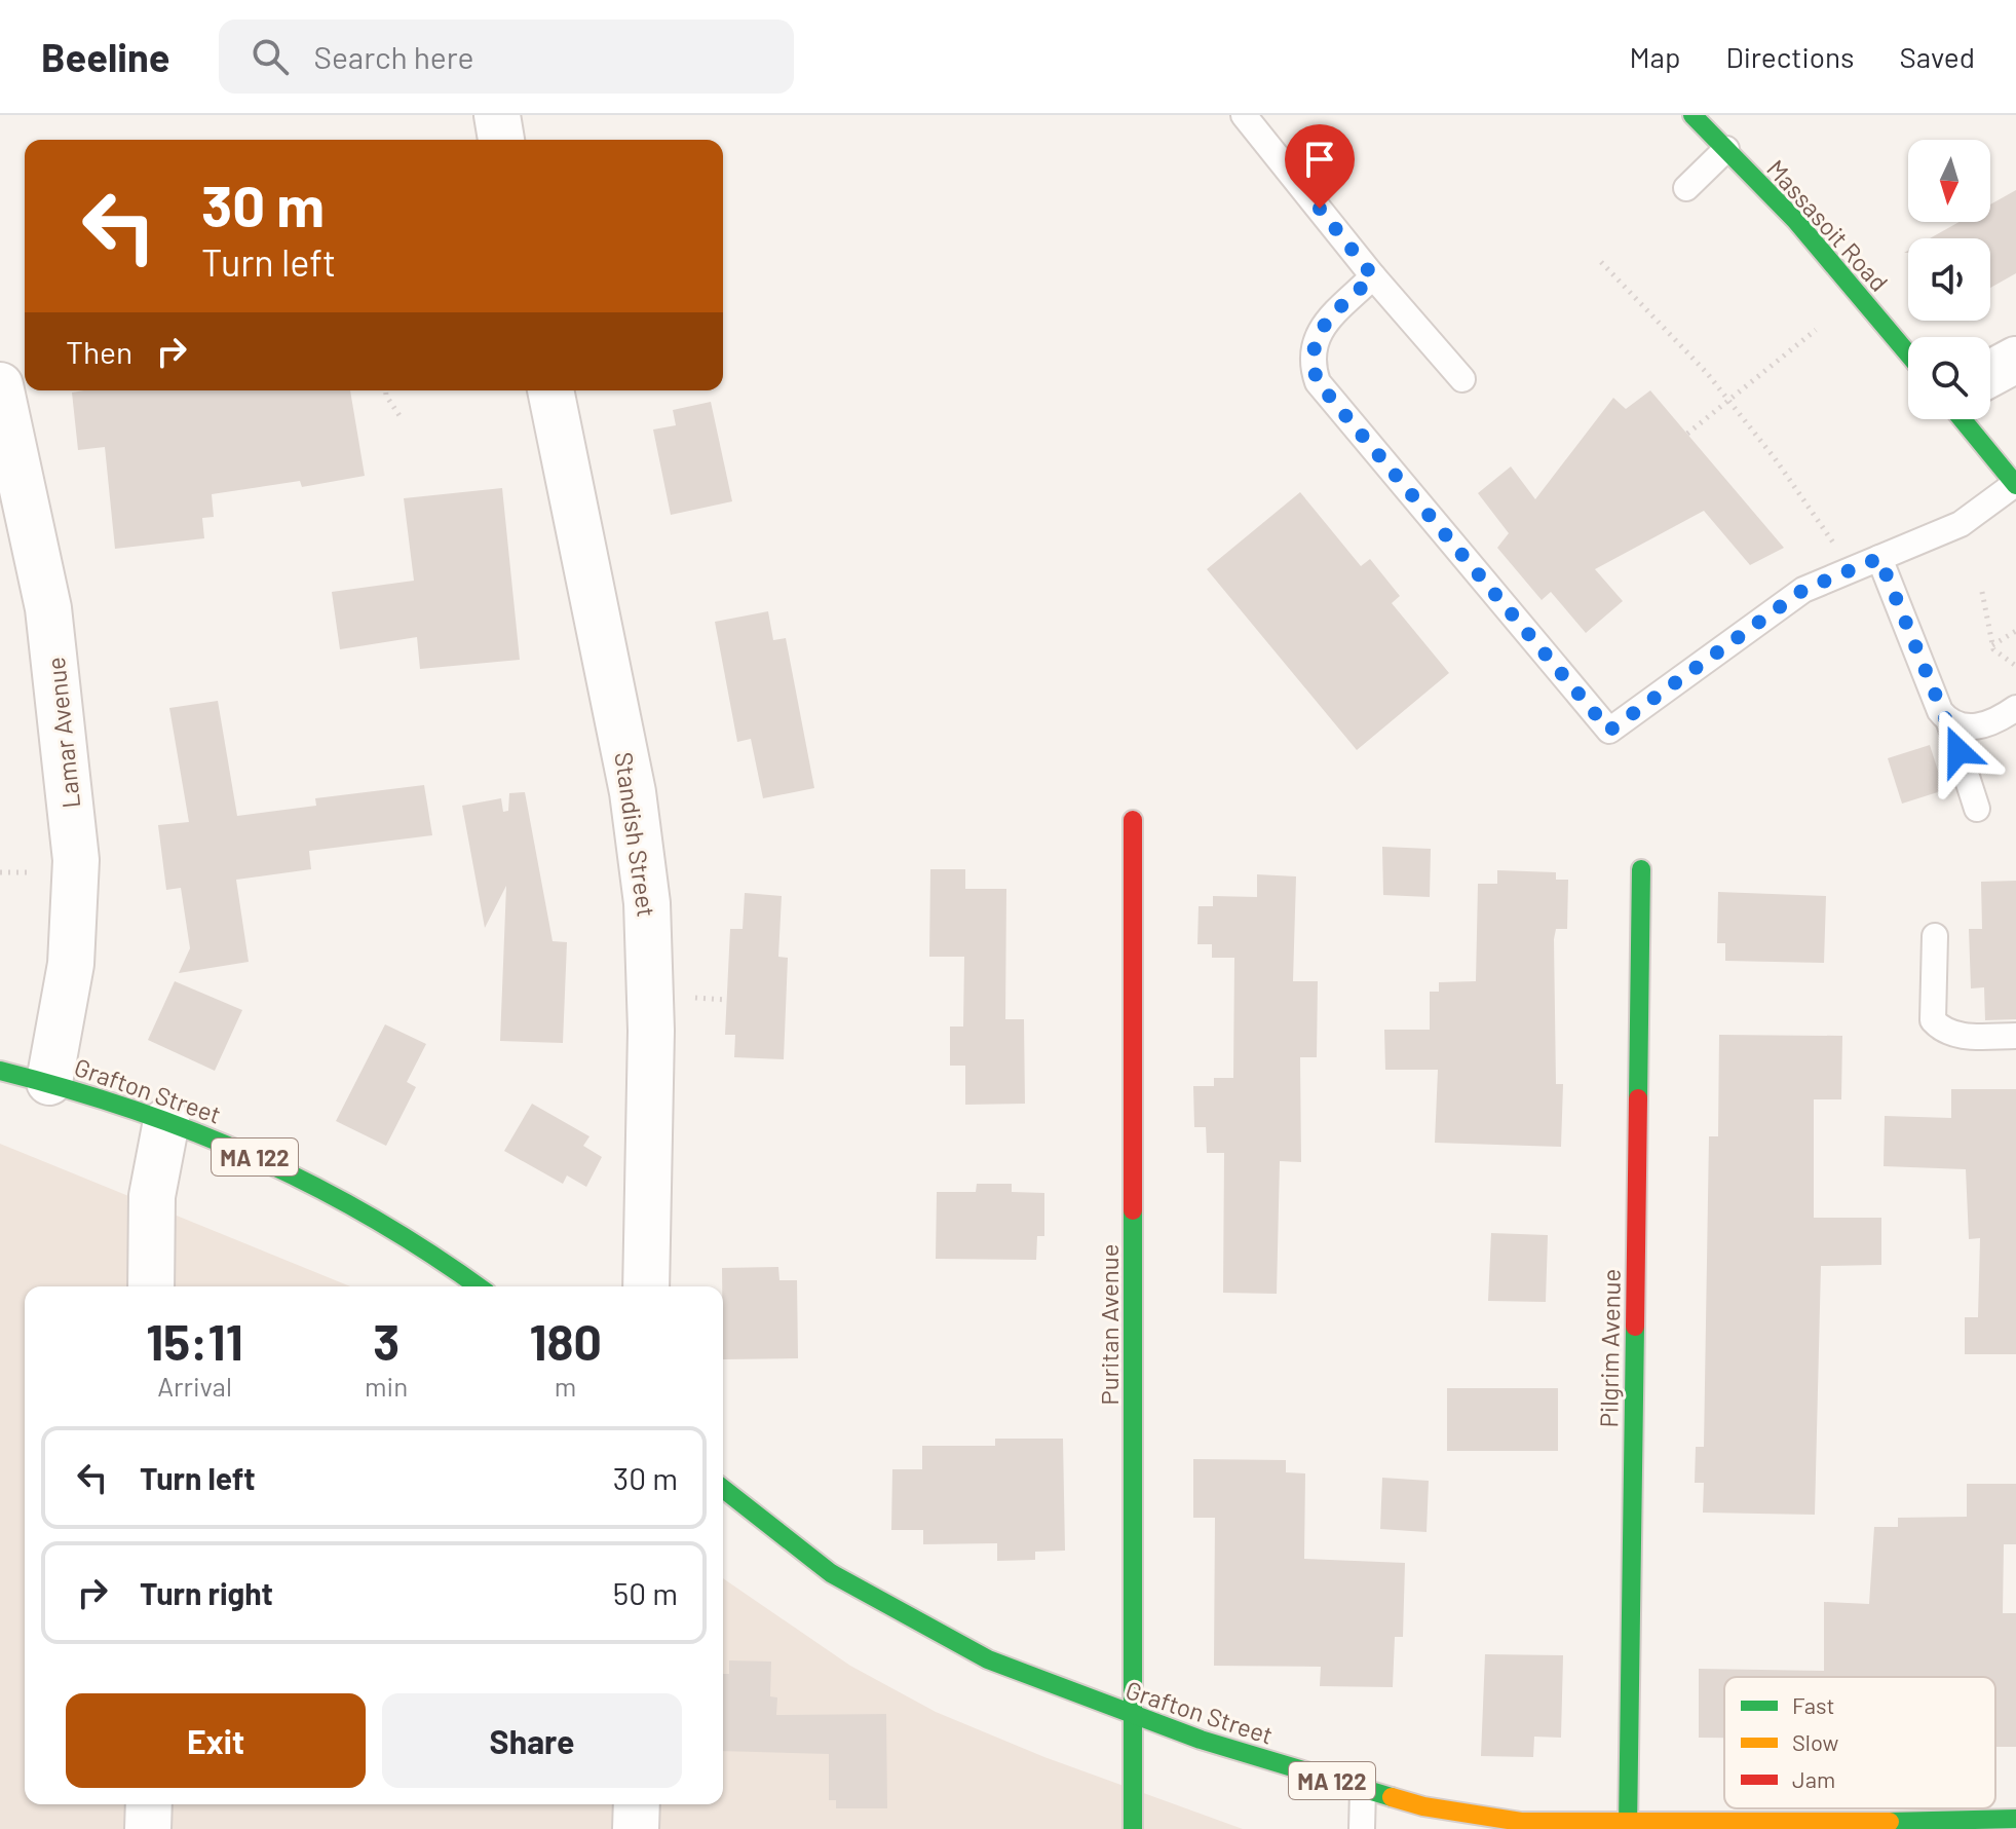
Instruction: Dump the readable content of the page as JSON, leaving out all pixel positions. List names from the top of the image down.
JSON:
{
  "streets": {
    "main road": [
      "Massasoit Road",
      "Grafton Street",
      "MA 122",
      "Puritan Avenue",
      "Pilgrim Avenue"
    ],
    "street": ["Lamar Avenue", "Standish Street"]
  },
  "crossings": [
    ["Lamar Avenue", "Grafton Street"],
    ["Grafton Street", "Puritan Avenue"],
    ["Grafton Street", "Pilgrim Avenue"]
  ],
  "legend": ["Fast", "Slow", "Jam"],
  "north": "bottom",
  "page": {
    "header": "Beeline",
    "search": "Search here",
    "nav": ["Map", "Directions", "Saved"],
    "turn": ["30 m", "Turn left"],
    "then": "Then",
    "eta": [
      "15:11",
      "Arrival",
      "3",
      "min",
      "180",
      "m"
    ],
    "list": [
      {
        "name": "Turn left",
        "value": "30 m"
      },
      {
        "name": "Turn right",
        "value": "50 m"
      }
    ],
    "buttons": ["Exit", "Share"]
  }
}
